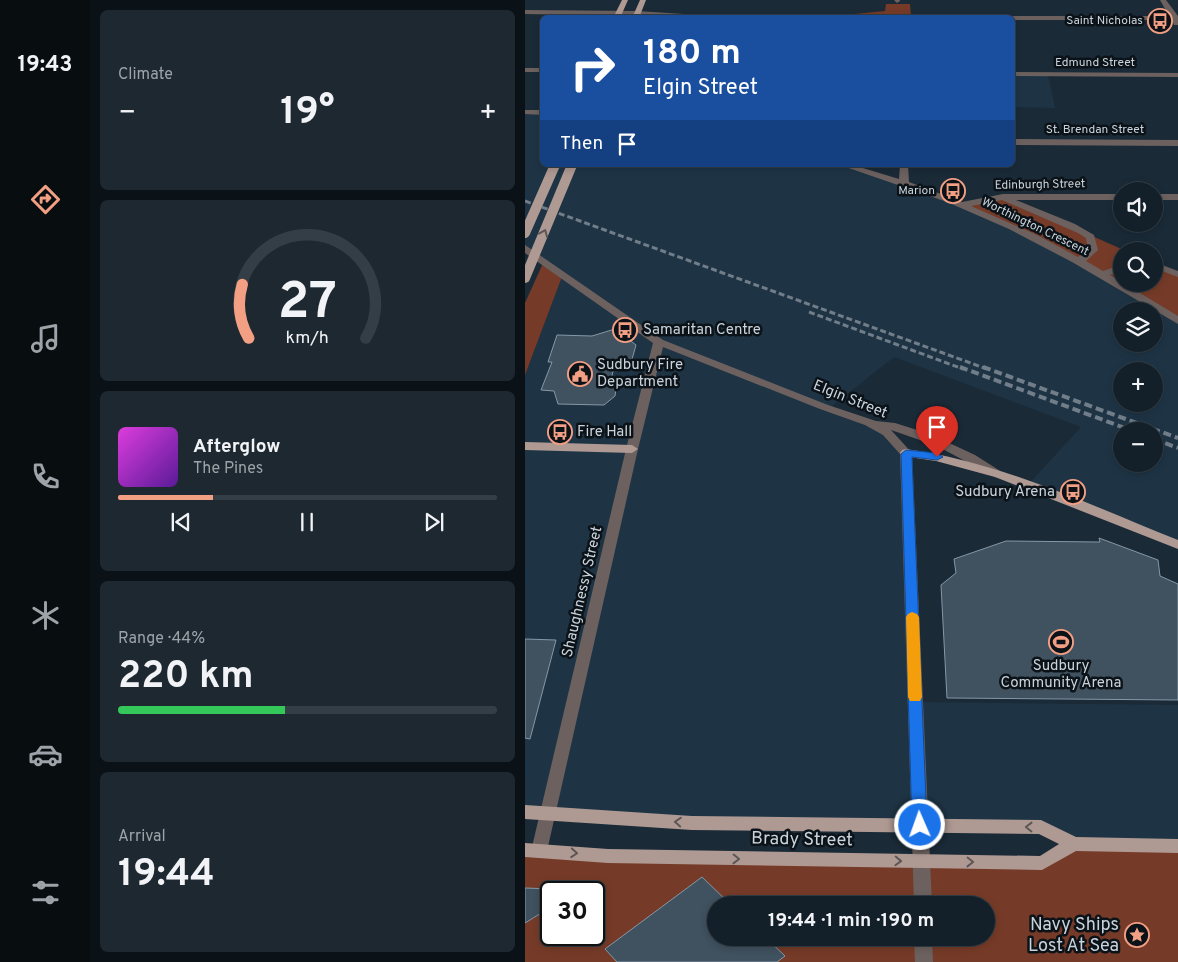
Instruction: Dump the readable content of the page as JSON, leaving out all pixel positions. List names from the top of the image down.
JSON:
{
  "streets": {
    "main road": ["Brady Street"],
    "street": [
      "Edmund Street",
      "St. Brendan Street",
      "Edinburgh Street",
      "Worthington Crescent",
      "Elgin Street",
      "Shaughnessy Street"
    ]
  },
  "crossings": [
    ["Edinburgh Street", "Worthington Crescent"],
    ["Elgin Street", "Shaughnessy Street"],
    ["Shaughnessy Street", "Brady Street"]
  ],
  "places": {
    "bus stop": [
      "Saint Nicholas",
      "Marion",
      "Samaritan Centre",
      "Fire Hall",
      "Sudbury Arena"
    ],
    "public building": ["Sudbury Fire Department"],
    "sports": ["Sudbury Community Arena"],
    "place": ["Navy Ships Lost At Sea"]
  },
  "page": {
    "tabs": "19:43",
    "tile": [
      "Climate",
      ["Range · 44%", "220 km"],
      ["Arrival", "19:44"]
    ],
    "turn": ["180 m", "Elgin Street"],
    "heat": ["−", "19°", "+"],
    "then": "Then",
    "map_buttons": ["+", "−"],
    "song": ["Afterglow", "The Pines"],
    "limit": "30",
    "trip": "19:44 · 1 min · 190 m",
    "gauge": ["27", "km/h"]
  }
}
